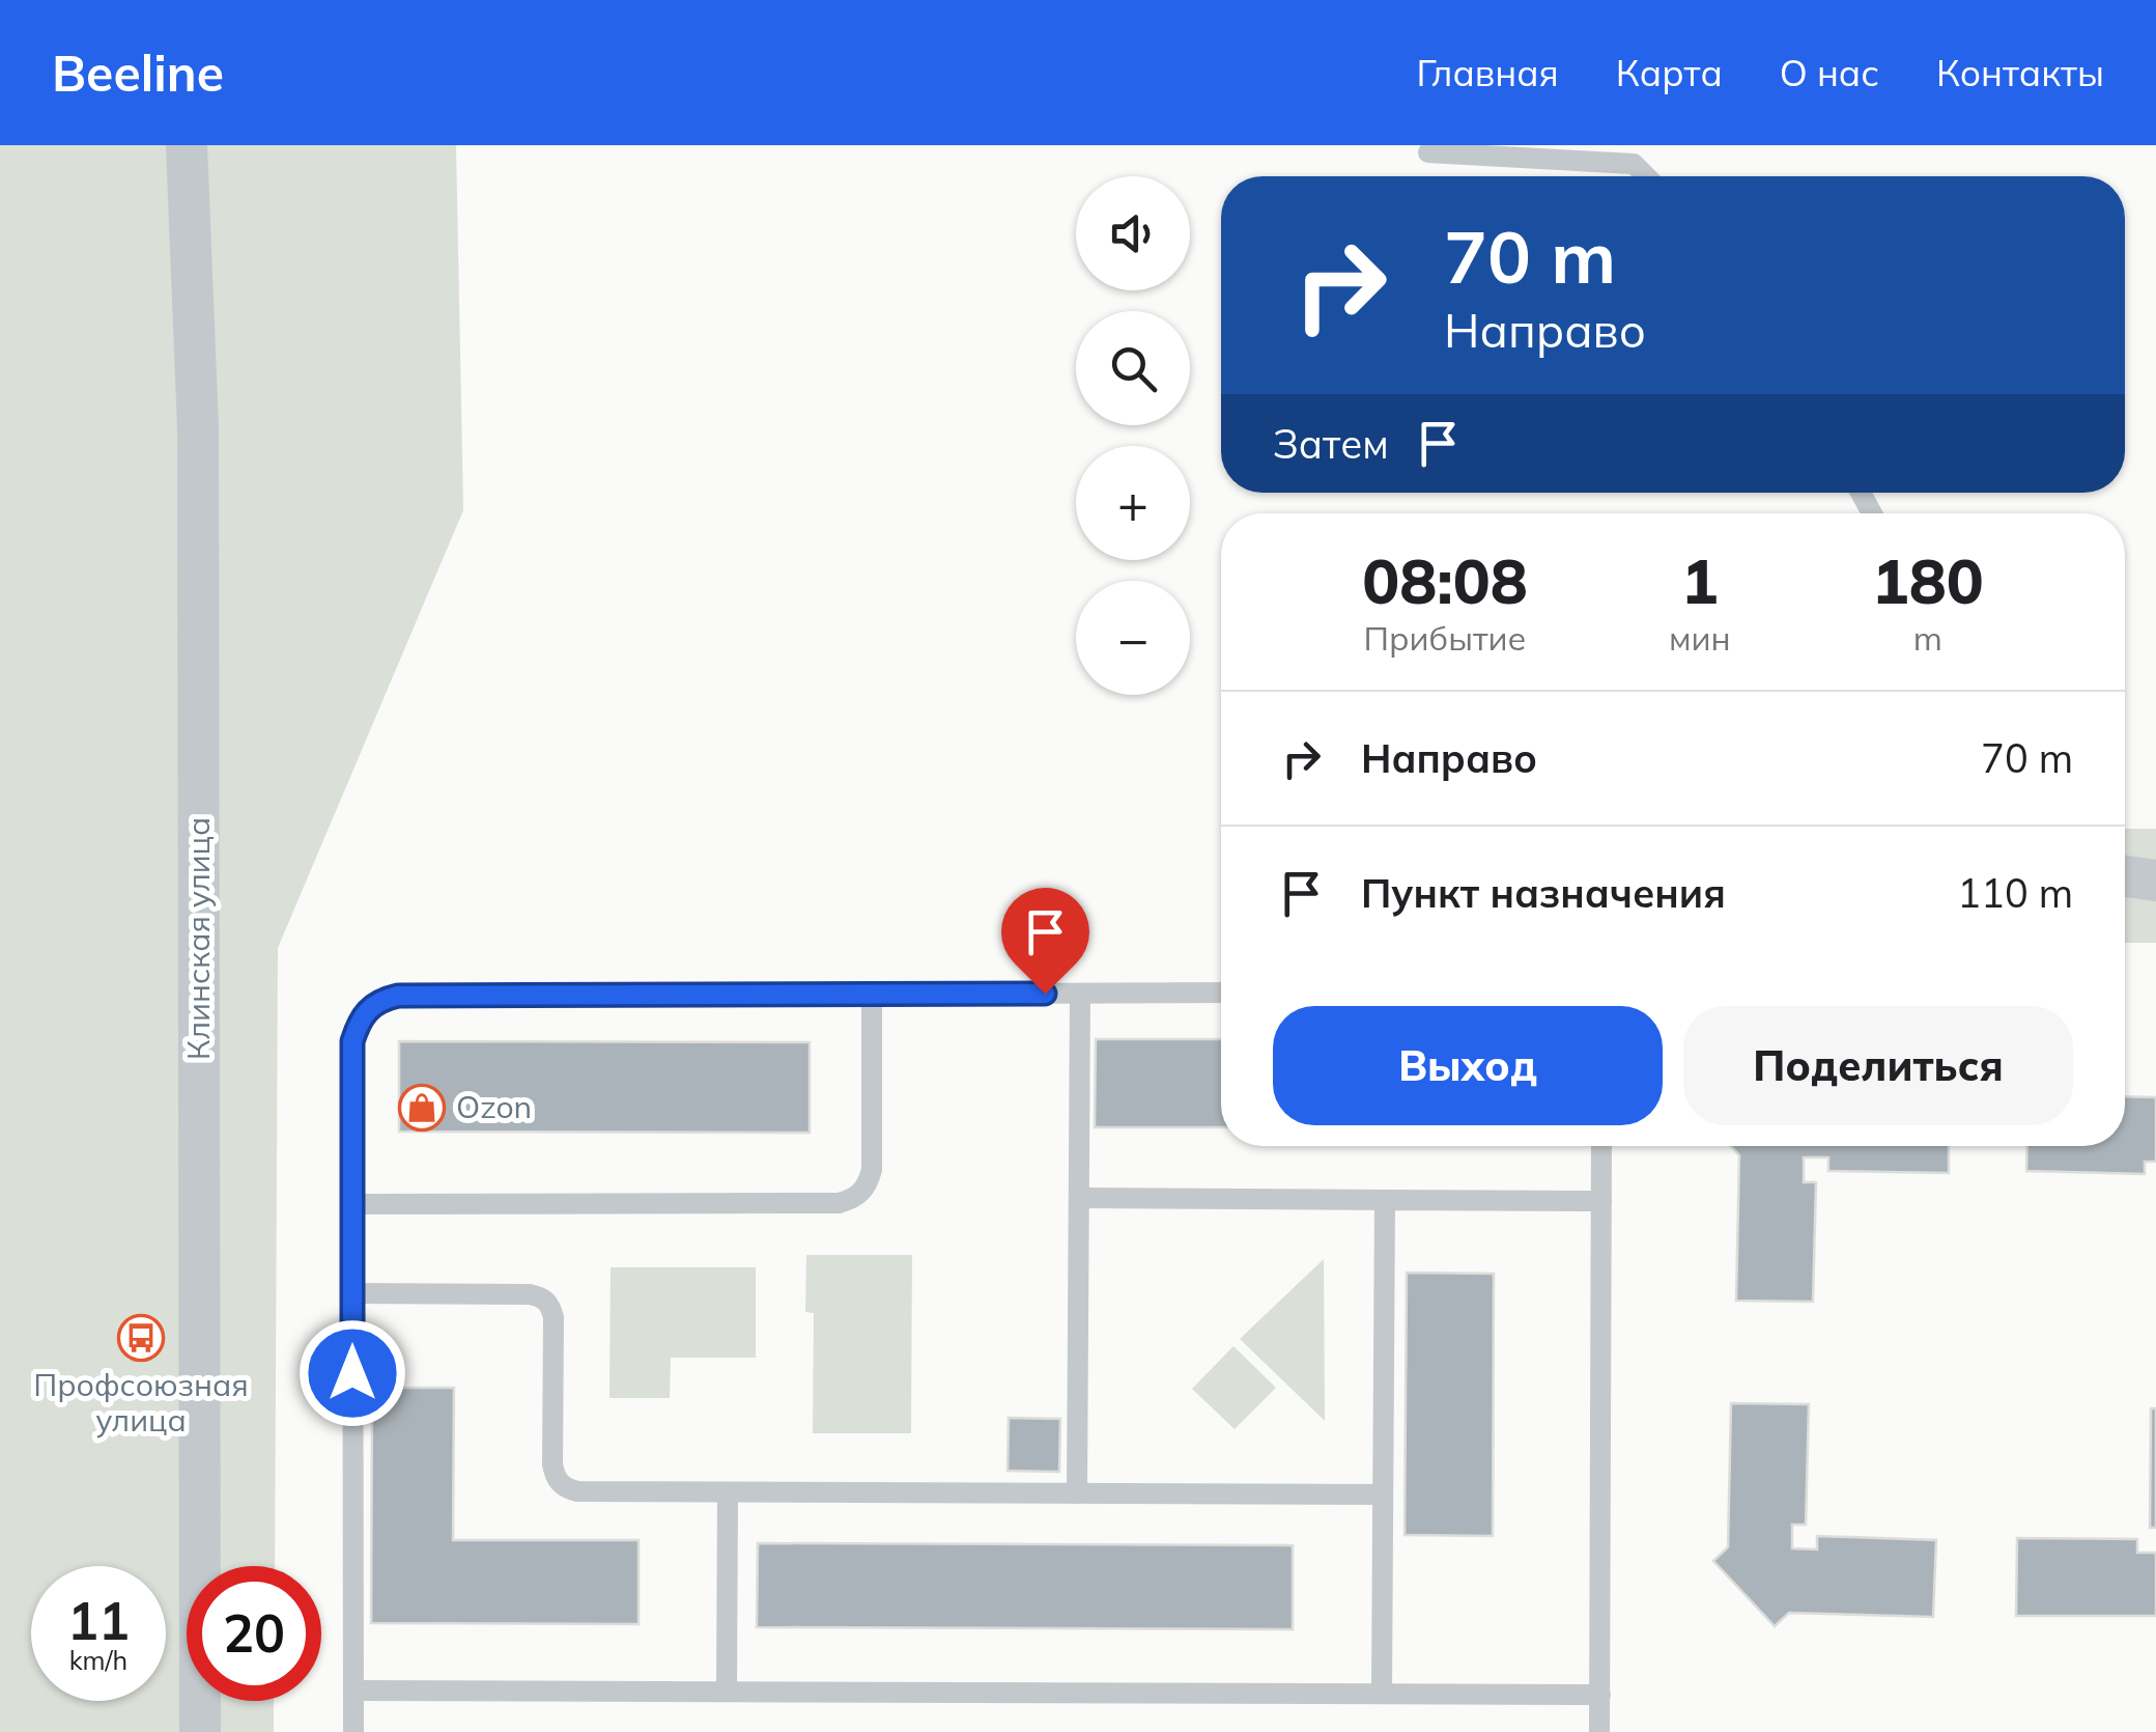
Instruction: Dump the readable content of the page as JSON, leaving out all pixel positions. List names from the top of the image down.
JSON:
{
  "streets": {
    "street": ["Клинская улица"]
  },
  "places": {
    "shop": ["Ozon"],
    "bus stop": ["Профсоюзная улица"]
  },
  "page": {
    "header": "Beeline",
    "nav": [
      "Главная",
      "Карта",
      "О нас",
      "Контакты"
    ],
    "map_buttons": ["+", "−"],
    "turn": ["70 m", "Направо"],
    "then": "Затем",
    "eta": [
      "08:08",
      "Прибытие",
      "1",
      "мин",
      "180",
      "m"
    ],
    "list": [
      {
        "name": "Направо",
        "value": "70 m"
      },
      {
        "name": "Пункт назначения",
        "value": "110 m"
      }
    ],
    "buttons": ["Выход", "Поделиться"],
    "speed": "11 km/h",
    "limit": "20"
  }
}
